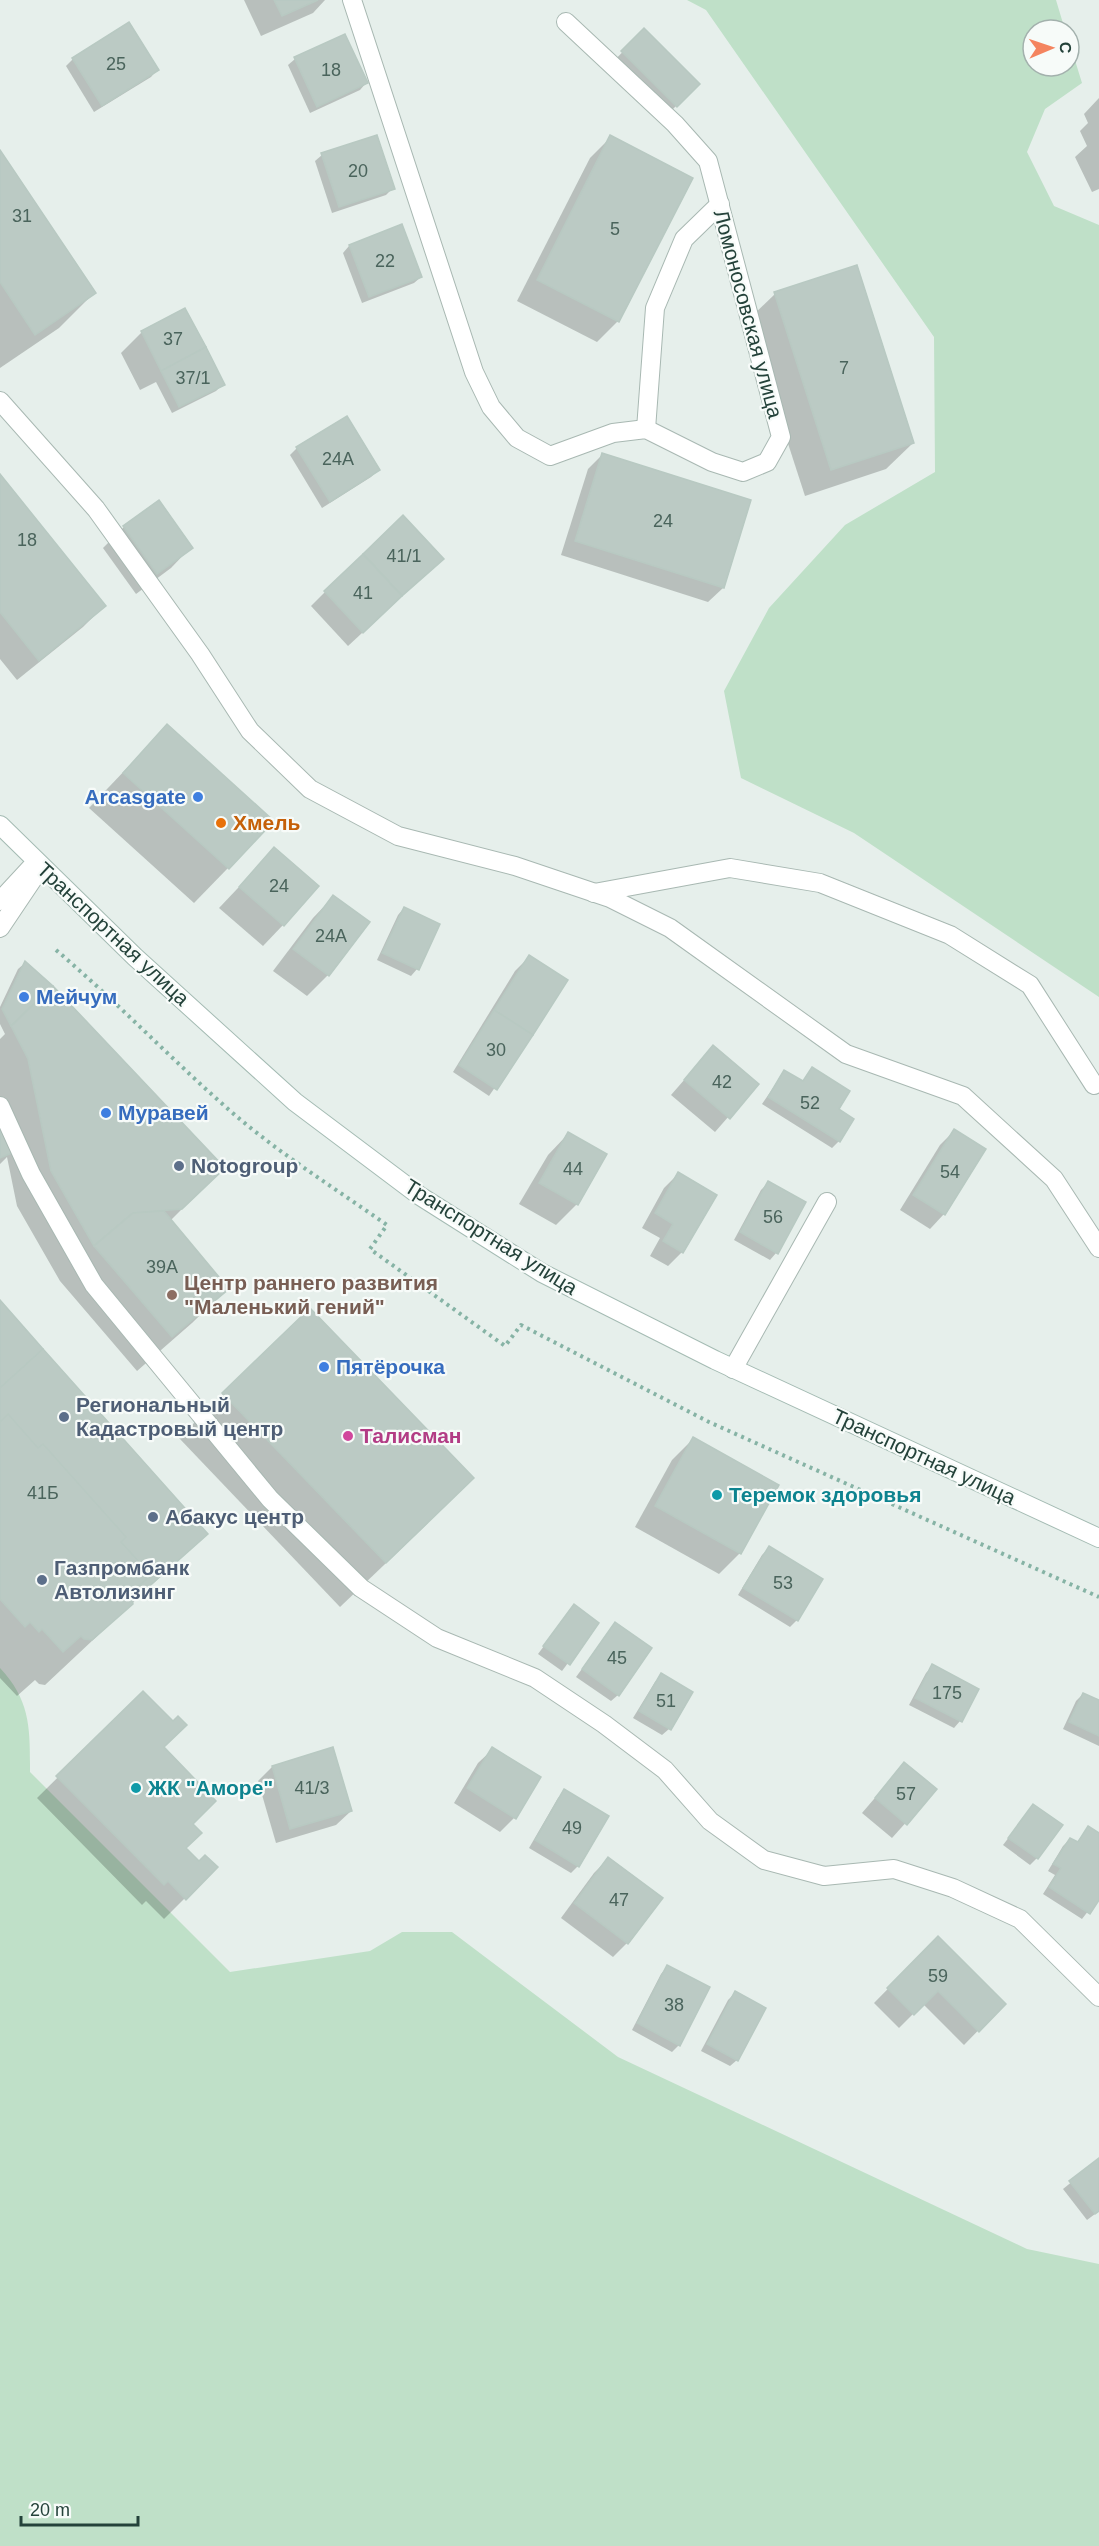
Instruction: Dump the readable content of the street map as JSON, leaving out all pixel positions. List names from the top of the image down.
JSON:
{
  "streets": {
    "street": ["Ломоносовская улица", "Транспортная улица"]
  },
  "places": [
    "Arcasgate",
    "Хмель",
    "Мейчум",
    "Муравей",
    "Notogroup",
    "Центр раннего развития \"Маленький гений\"",
    "Пятёрочка",
    "Региональный Кадастровый центр",
    "Талисман",
    "Теремок здоровья",
    "Абакус центр",
    "Газпромбанк Автолизинг",
    "ЖК \"Аморе\""
  ],
  "house_numbers": [
    "25",
    "18",
    "20",
    "31",
    "5",
    "22",
    "37",
    "7",
    "37/1",
    "24А",
    "24",
    "18",
    "41/1",
    "41",
    "24",
    "24А",
    "30",
    "42",
    "52",
    "44",
    "54",
    "56",
    "39А",
    "41Б",
    "53",
    "45",
    "175",
    "51",
    "41/3",
    "57",
    "49",
    "47",
    "59",
    "38"
  ],
  "scale_bar": "20 m",
  "north": "right"
}
